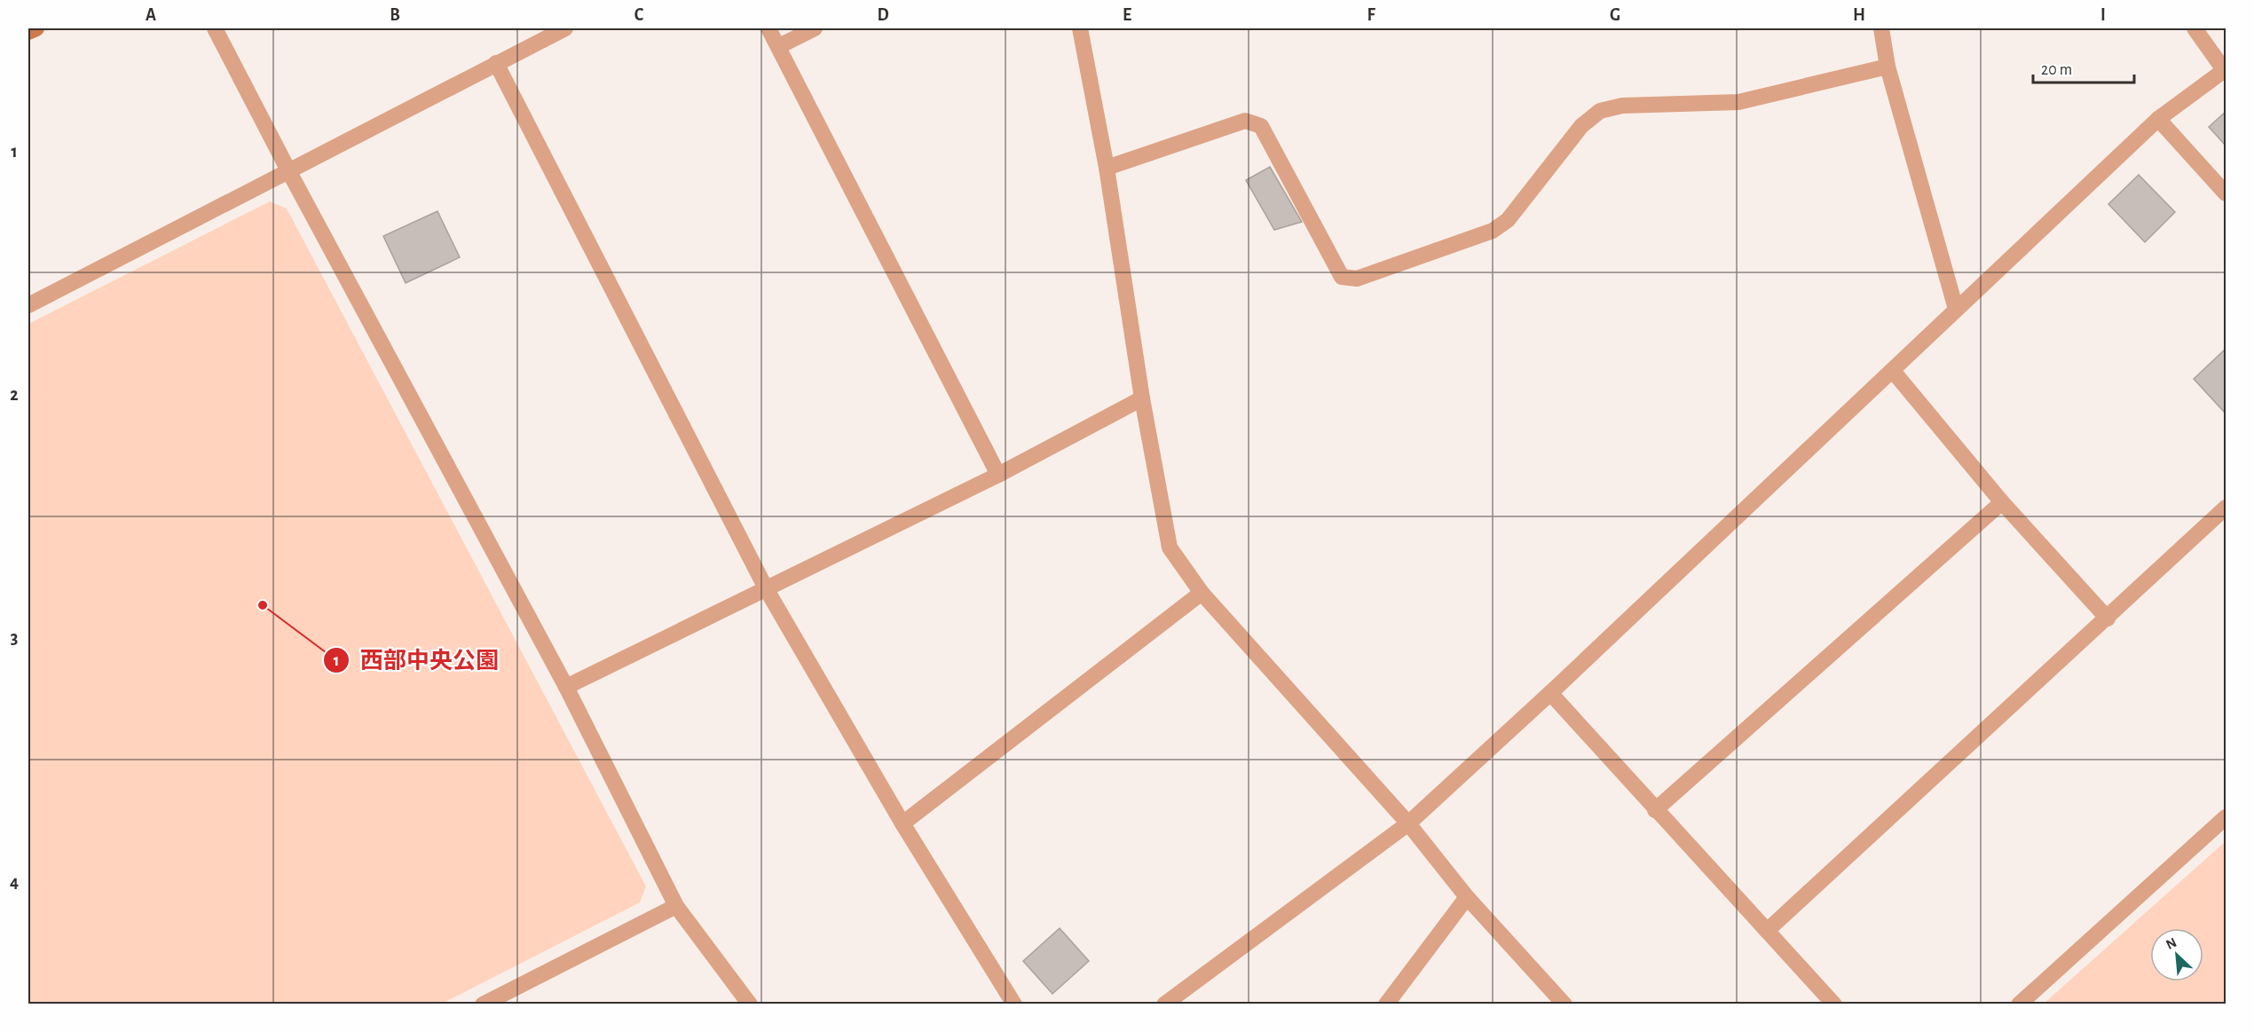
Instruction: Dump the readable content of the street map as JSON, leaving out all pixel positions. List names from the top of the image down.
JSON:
{
  "places": ["西部中央公園"],
  "scale_bar": "20 m",
  "north": "top left",
  "grid": {
    "columns": [
      "A",
      "B",
      "C",
      "D",
      "E",
      "F",
      "G",
      "H",
      "I"
    ],
    "rows": [
      "1",
      "2",
      "3",
      "4"
    ]
  }
}
